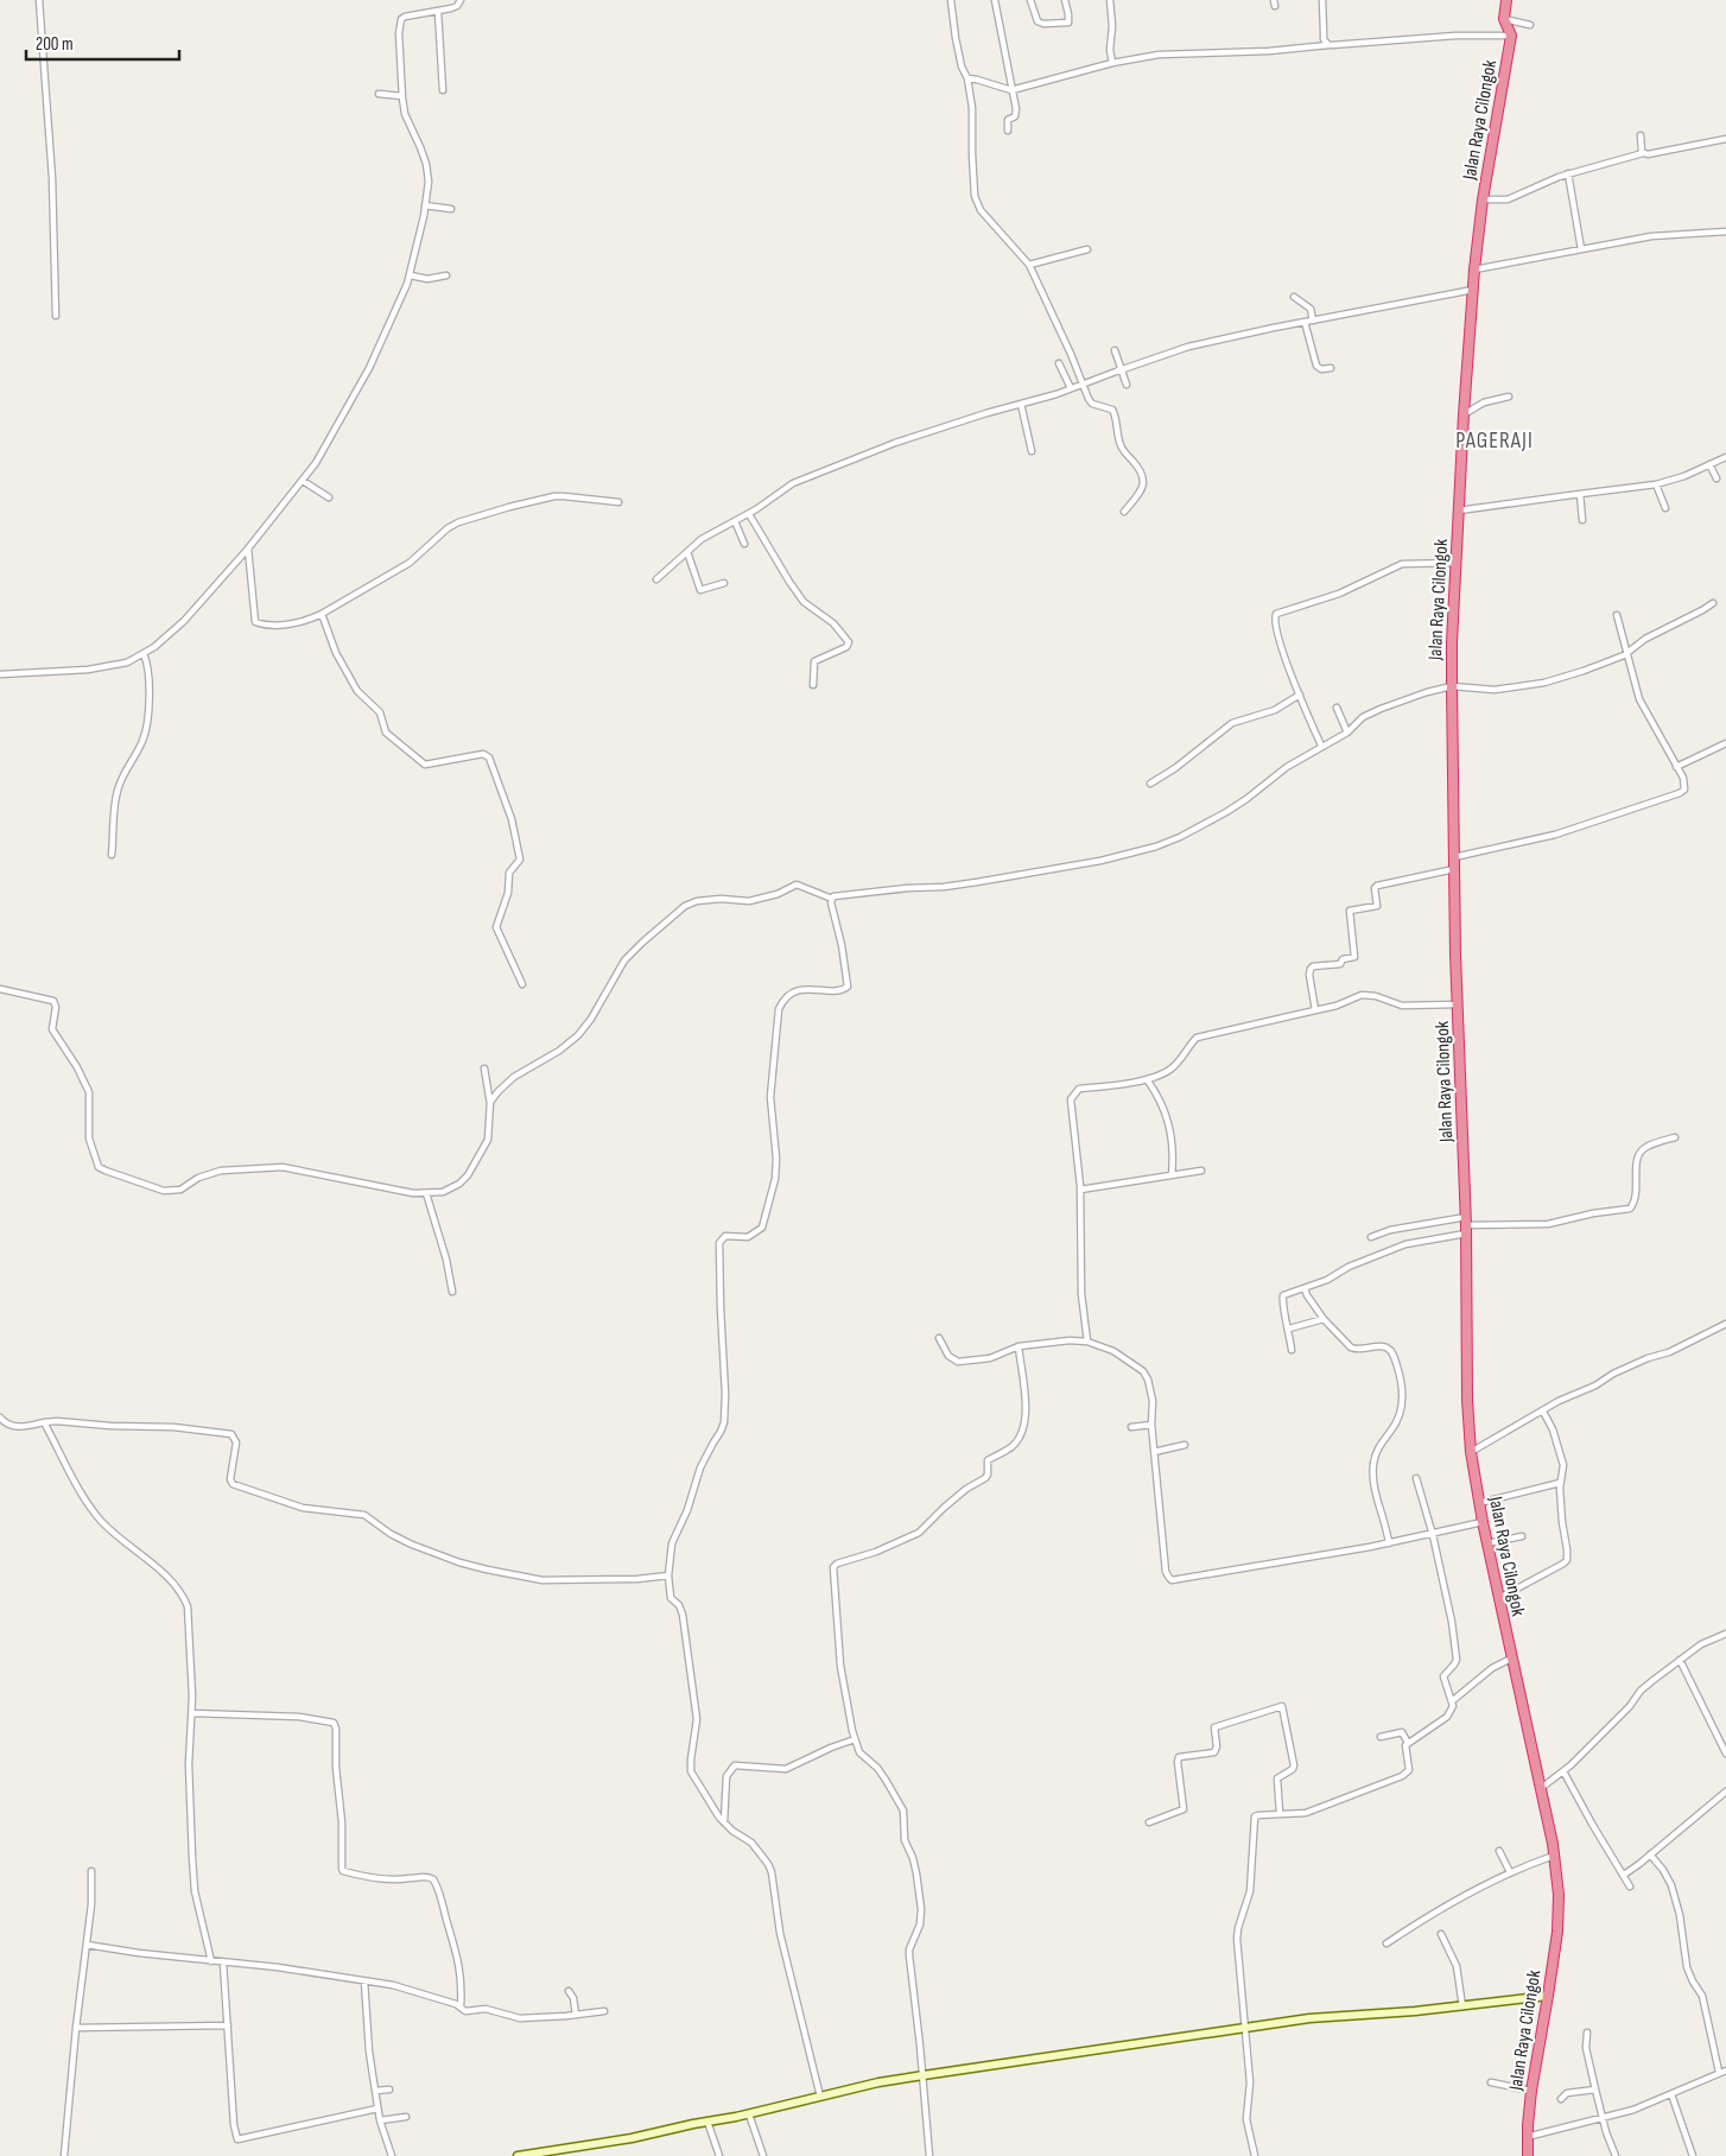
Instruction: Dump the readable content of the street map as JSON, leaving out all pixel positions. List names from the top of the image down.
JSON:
{
  "streets": {
    "highway": ["Jalan Raya Cilongok"]
  },
  "districts": ["PAGERAJI"],
  "scale_bar": "200 m"
}
